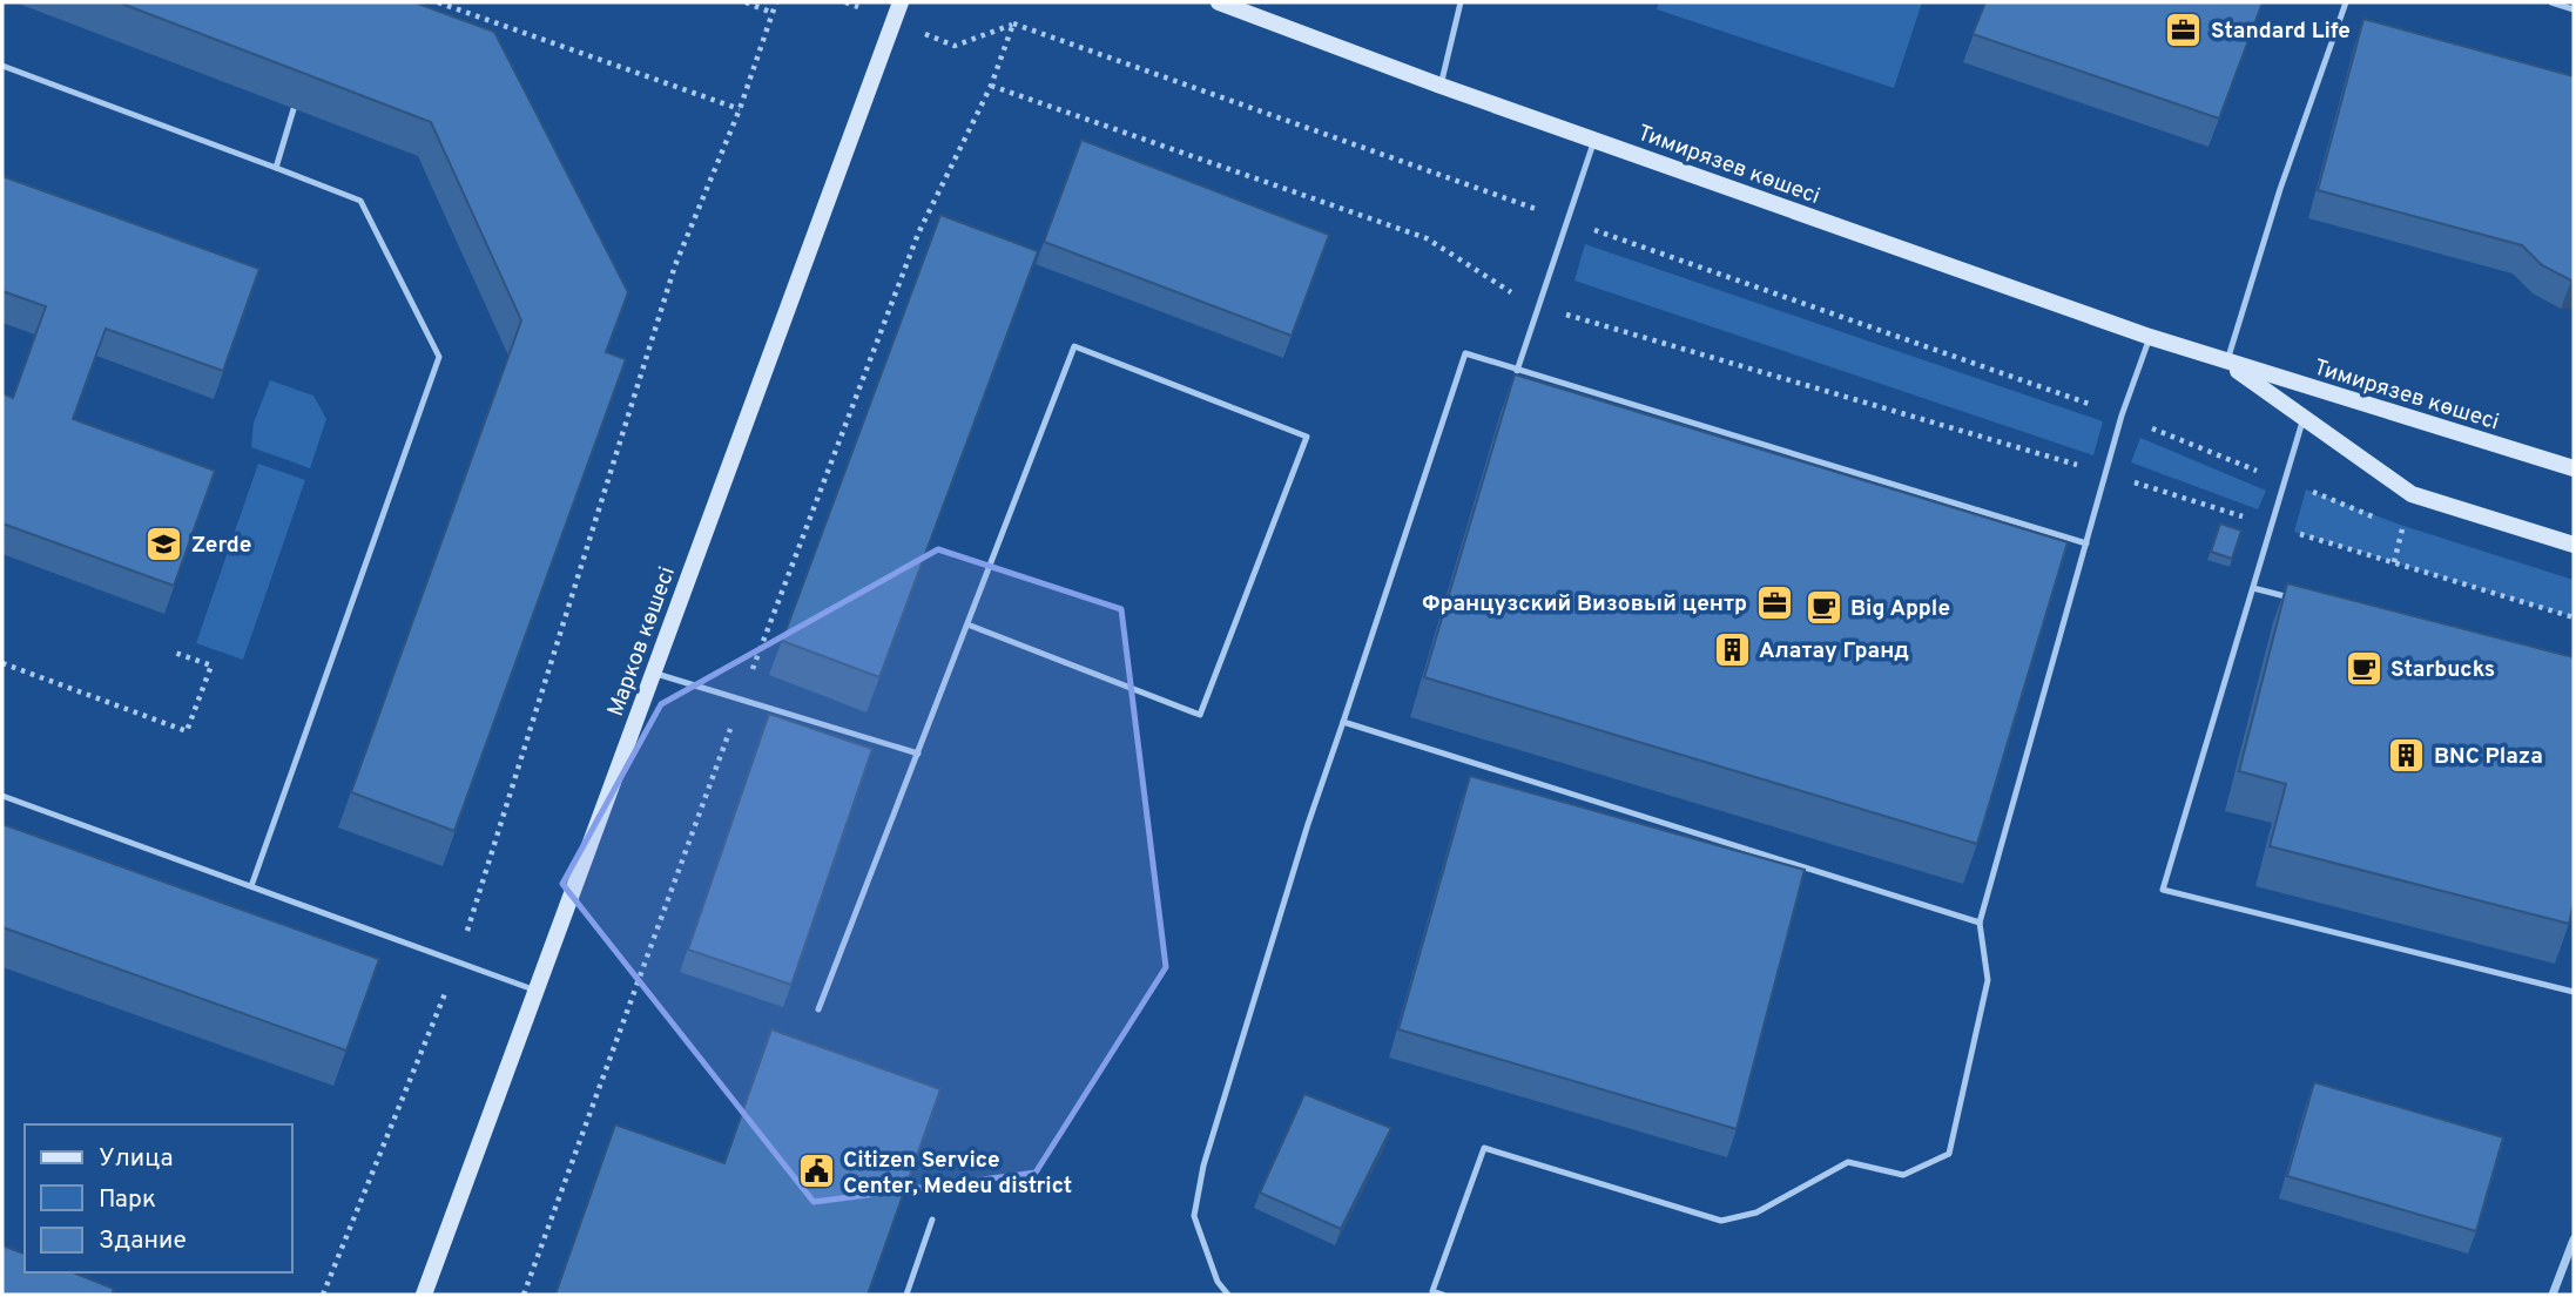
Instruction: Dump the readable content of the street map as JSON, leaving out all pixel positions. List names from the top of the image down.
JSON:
{
  "streets": {
    "street": ["Тимирязев көшесі", "Марков көшесі"]
  },
  "places": {
    "office": ["Standard Life", "Французский Визовый центр"],
    "school or university": ["Zerde"],
    "cafe": ["Big Apple", "Starbucks"],
    "building": ["Алатау Гранд", "BNC Plaza"],
    "public building": ["Citizen Service Center, Medeu district"]
  },
  "legend": ["Улица", "Парк", "Здание"]
}
